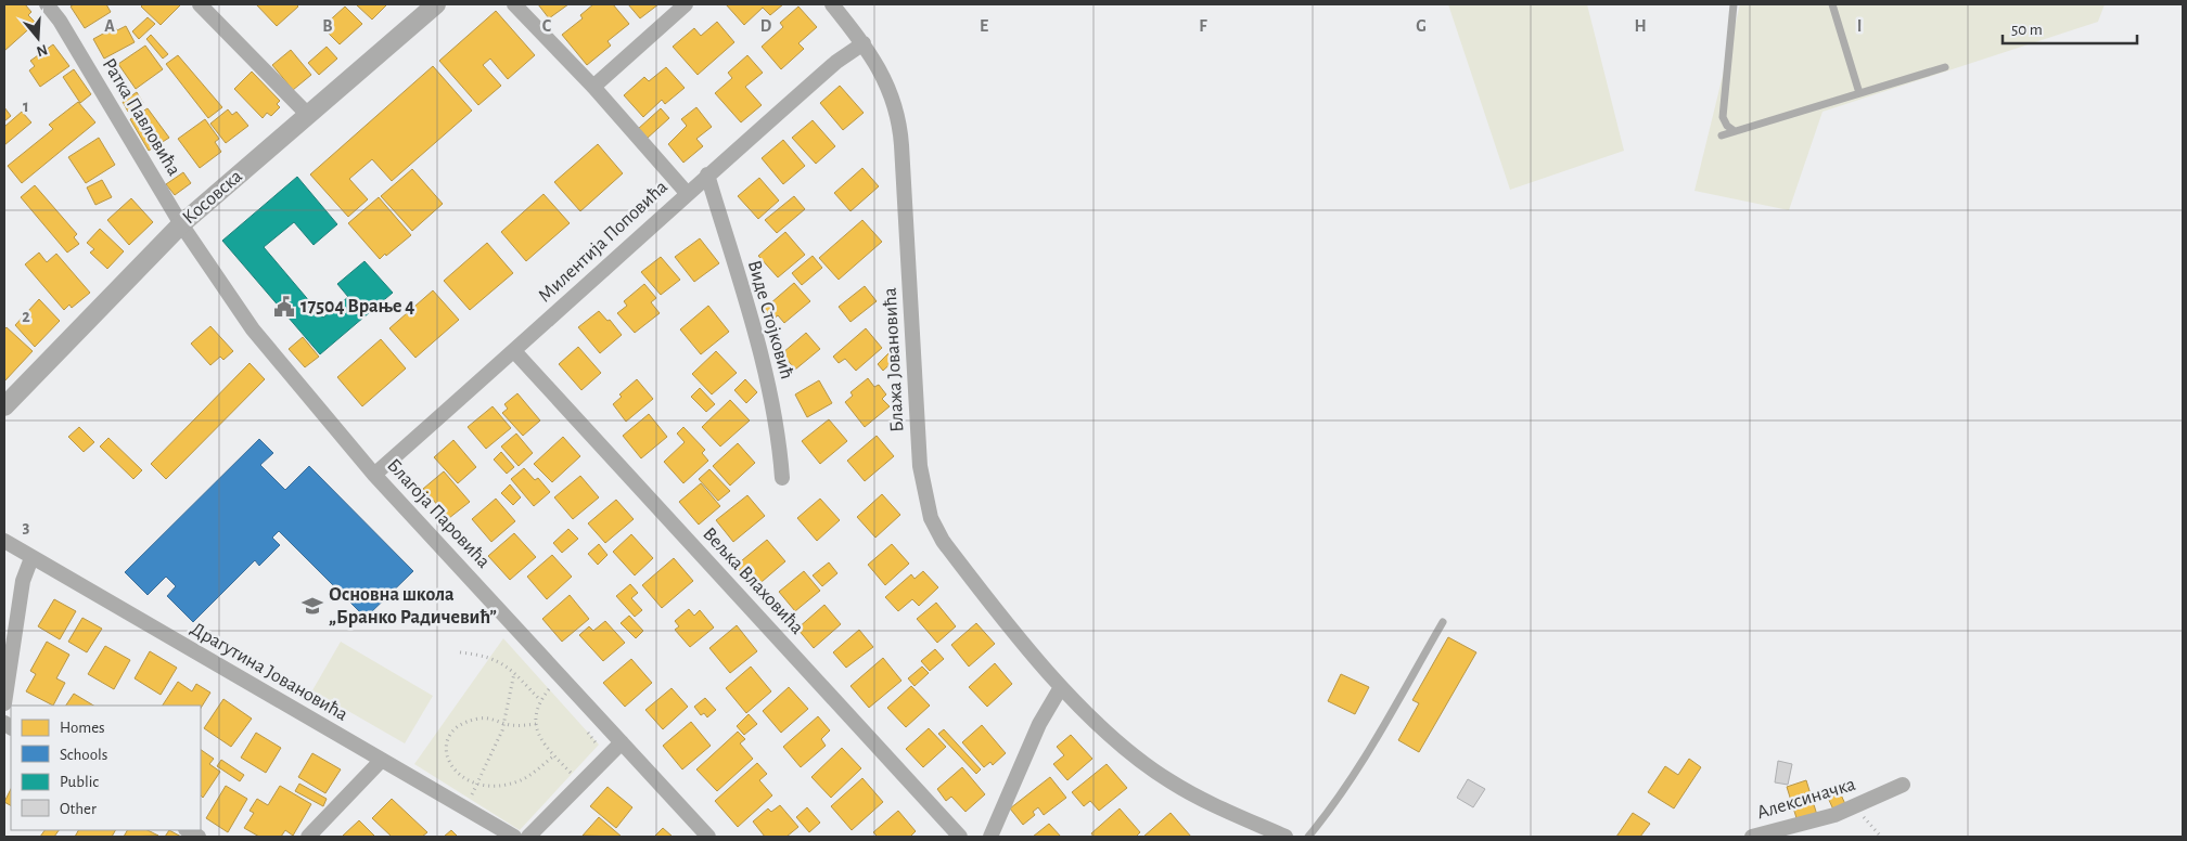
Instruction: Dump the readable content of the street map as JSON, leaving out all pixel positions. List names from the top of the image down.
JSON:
{
  "streets": {
    "street": [
      "Ратка Павловића",
      "Косовска",
      "Милентија Поповића",
      "Виде Стојковић",
      "Блажа Јовановића",
      "Благоја Паровића",
      "Вељка Влаховића",
      "Драгутина Јовановића",
      "Алексиначка"
    ]
  },
  "crossings": [
    ["Ратка Павловића", "Косовска"],
    ["Ратка Павловића", "Благоја Паровића"],
    ["Косовска", "Благоја Паровића"],
    ["Милентија Поповића", "Виде Стојковић"],
    ["Милентија Поповића", "Блажа Јовановића"],
    ["Милентија Поповића", "Благоја Паровића"],
    ["Милентија Поповића", "Вељка Влаховића"]
  ],
  "places": {
    "public building": ["17504 Врање 4"],
    "school or university": ["Основна школа „Бранко Радичевић”"]
  },
  "legend": [
    "Homes",
    "Schools",
    "Public",
    "Other"
  ],
  "scale_bar": "50 m",
  "north": "bottom",
  "grid": {
    "columns": [
      "A",
      "B",
      "C",
      "D",
      "E",
      "F",
      "G",
      "H",
      "I"
    ],
    "rows": ["1", "2", "3"]
  }
}
